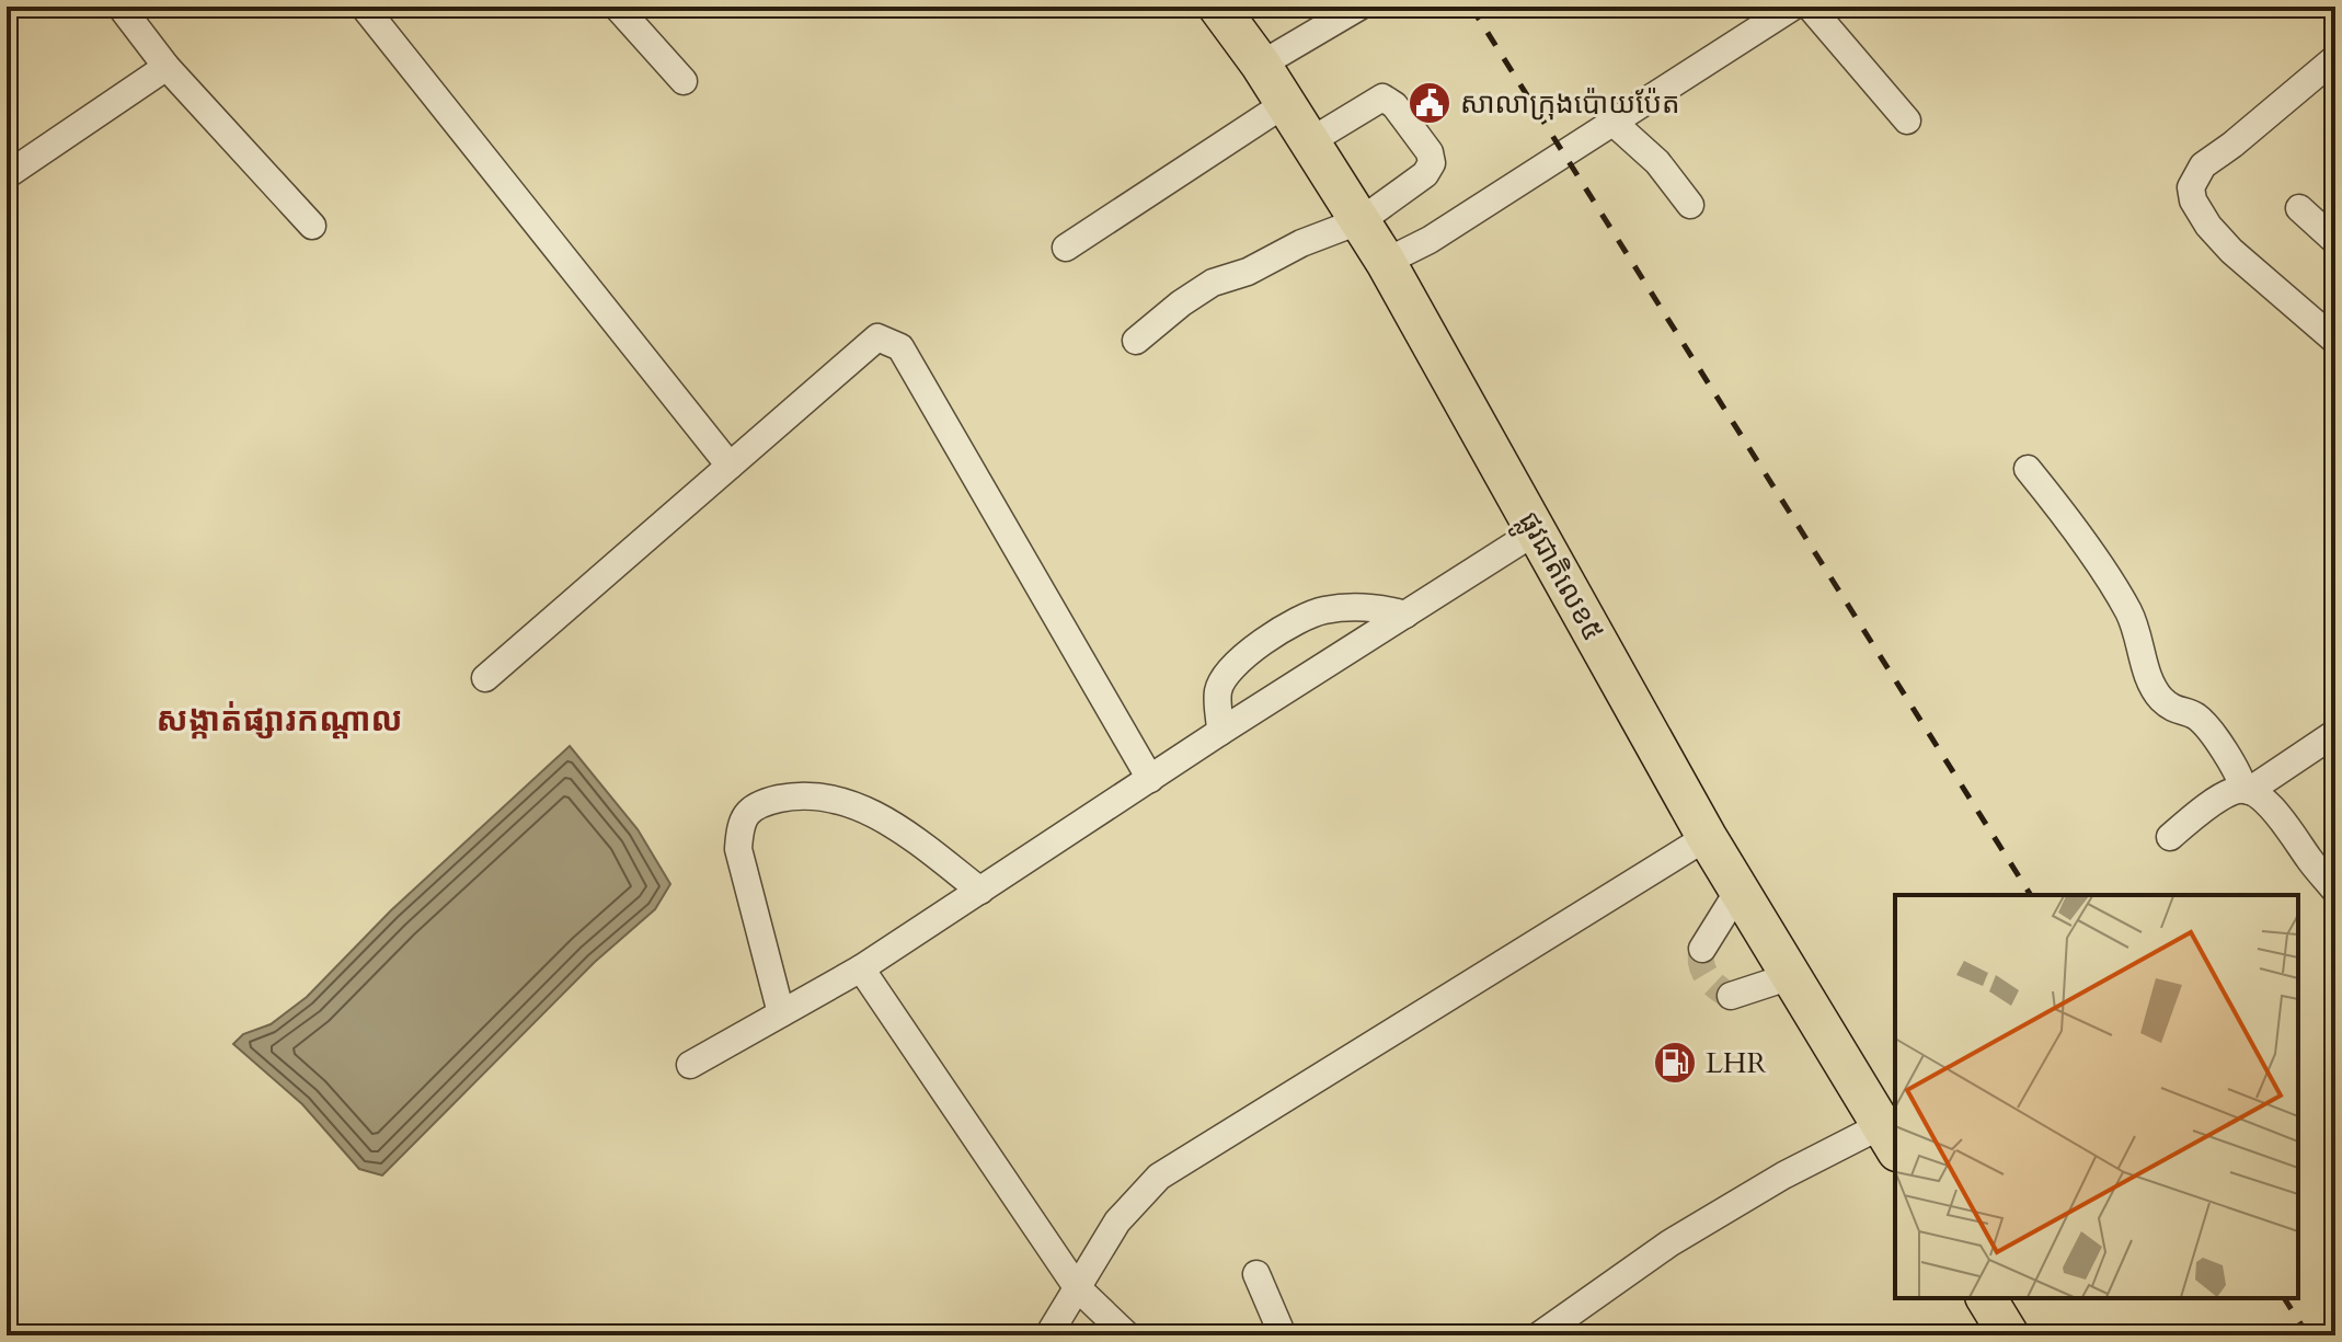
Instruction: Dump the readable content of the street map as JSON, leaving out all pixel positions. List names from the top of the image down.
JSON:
{
  "streets": {
    "highway": ["ផ្លូវជាតិលេខ៥"]
  },
  "districts": ["សង្កាត់ផ្សារកណ្ដាល"],
  "places": {
    "public building": ["សាលាក្រុងប៉ោយប៉ែត"],
    "fuel station": ["LHR"]
  }
}
